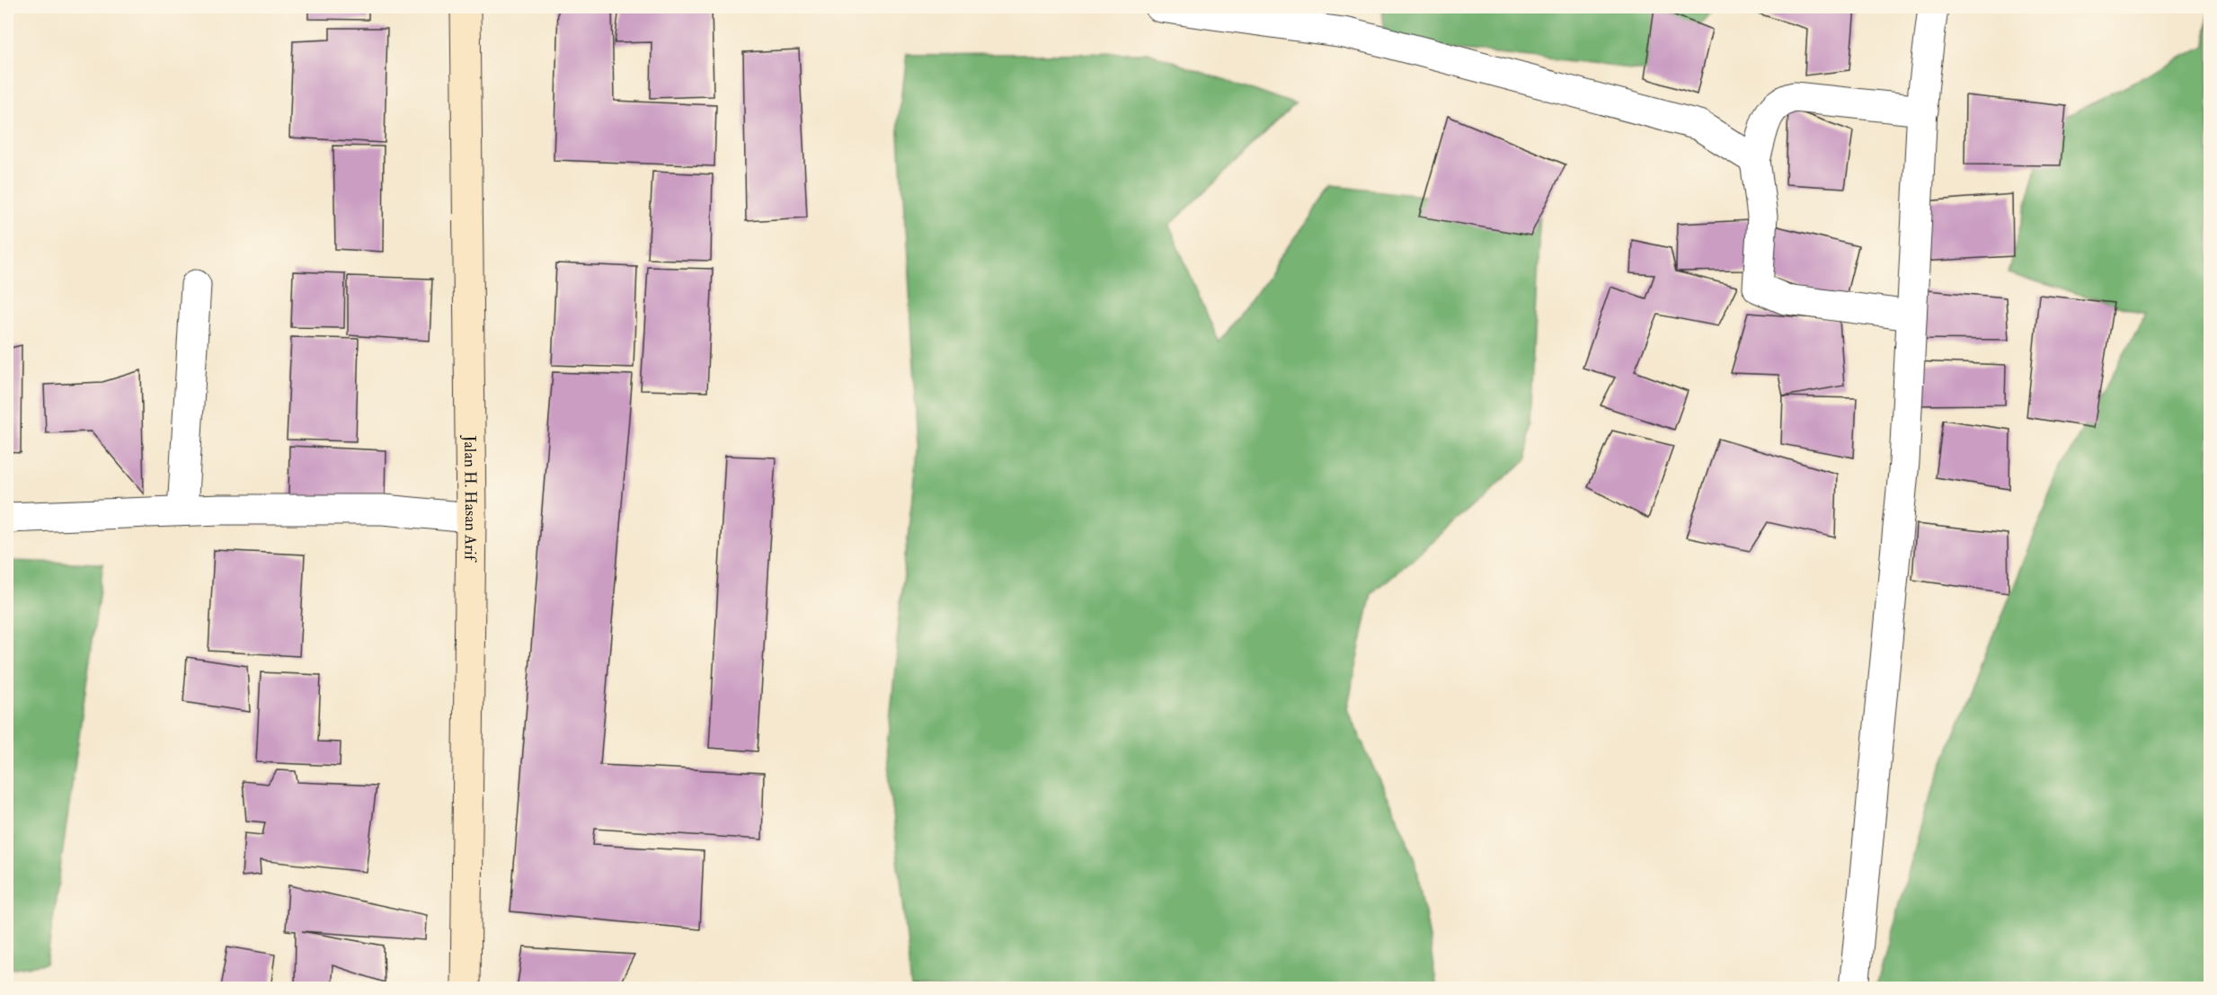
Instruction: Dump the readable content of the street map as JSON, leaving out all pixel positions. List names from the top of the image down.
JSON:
{
  "streets": {
    "main road": ["Jalan H. Hasan Arif"]
  }
}
